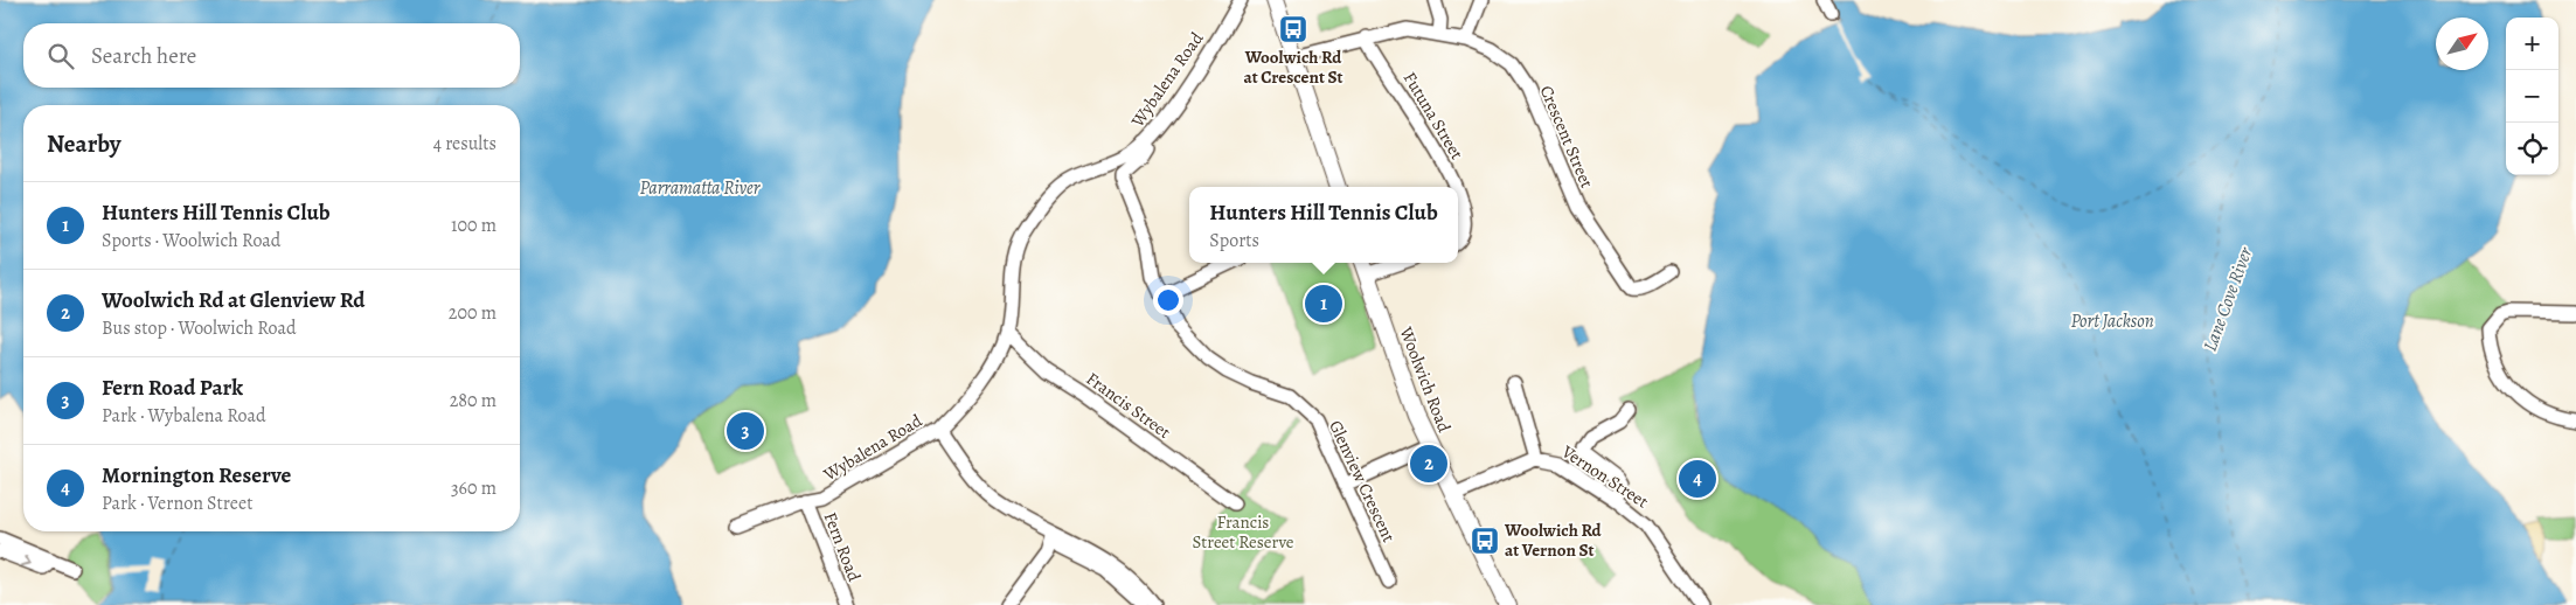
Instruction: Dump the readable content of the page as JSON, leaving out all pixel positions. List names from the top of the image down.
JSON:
{
  "streets": {
    "street": [
      "Wybalena Road",
      "Futuna Street",
      "Crescent Street",
      "Woolwich Road",
      "Francis Street",
      "Vernon Street",
      "Glenview Crescent",
      "Fern Road"
    ]
  },
  "crossings": [
    ["Wybalena Road", "Francis Street"],
    ["Wybalena Road", "Glenview Crescent"],
    ["Wybalena Road", "Fern Road"],
    ["Futuna Street", "Crescent Street"],
    ["Woolwich Road", "Vernon Street"]
  ],
  "water": ["Parramatta River", "Lane Cove River", "Port Jackson"],
  "parks": ["Francis Street Reserve"],
  "places": {
    "bus stop": ["Woolwich Rd at Crescent St", "Woolwich Rd at Vernon St"]
  },
  "north": "top right",
  "page": {
    "map_buttons": ["+", "−"],
    "search": "Search here",
    "heading": ["Nearby", "4 results"],
    "list": [
      {
        "mark": "1",
        "name": "Hunters Hill Tennis Club",
        "note": "Sports · Woolwich Road",
        "value": "100 m"
      },
      {
        "mark": "2",
        "name": "Woolwich Rd at Glenview Rd",
        "note": "Bus stop · Woolwich Road",
        "value": "200 m"
      },
      {
        "mark": "3",
        "name": "Fern Road Park",
        "note": "Park · Wybalena Road",
        "value": "280 m"
      },
      {
        "mark": "4",
        "name": "Mornington Reserve",
        "note": "Park · Vernon Street",
        "value": "360 m"
      }
    ],
    "popup": ["Hunters Hill Tennis Club", "Sports"],
    "pins": [
      "1",
      "3",
      "2",
      "4"
    ]
  }
}
